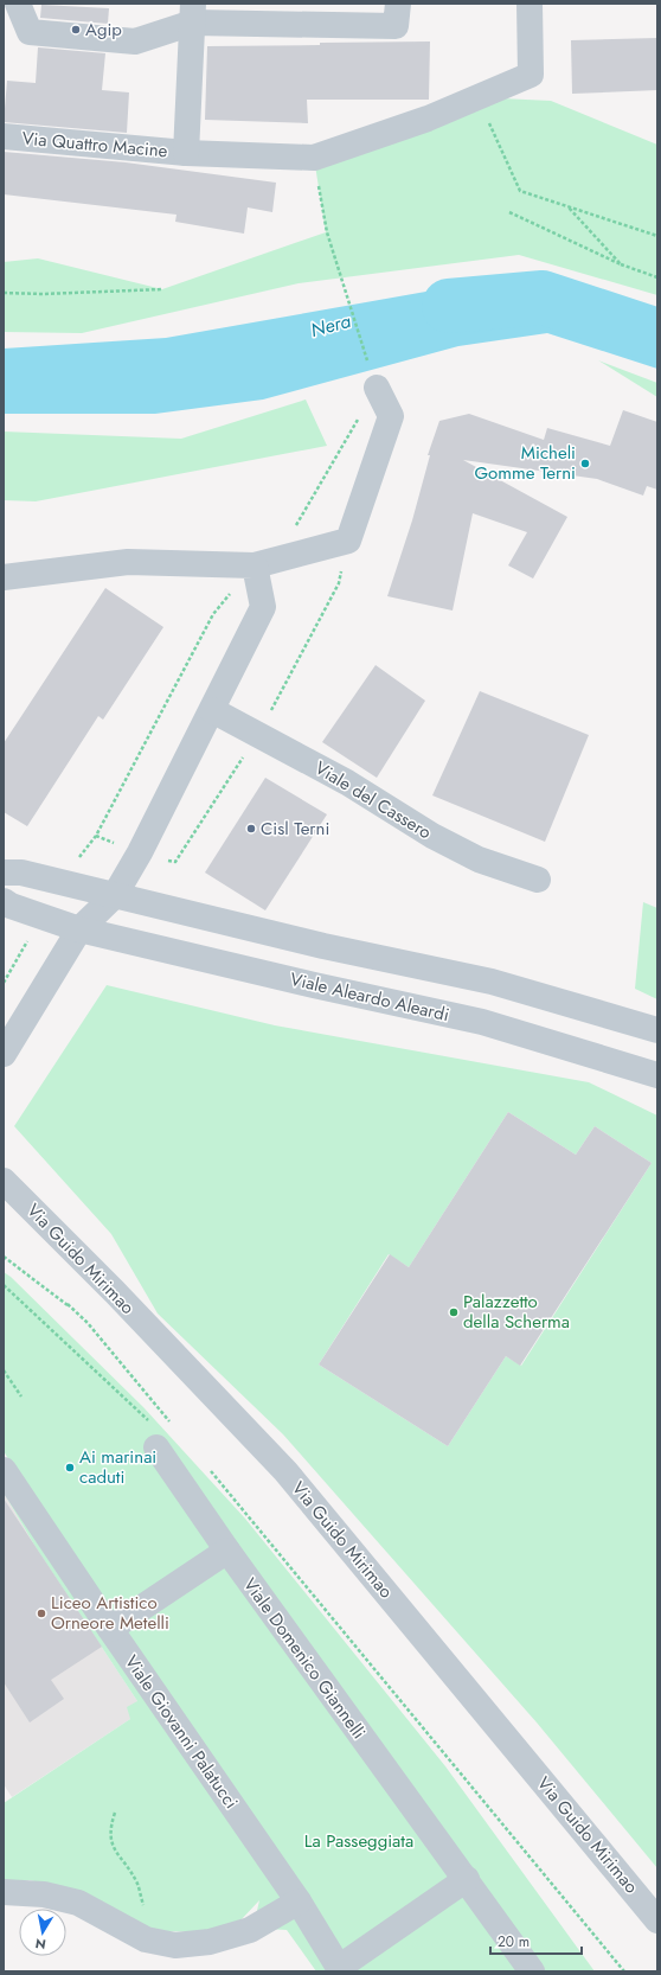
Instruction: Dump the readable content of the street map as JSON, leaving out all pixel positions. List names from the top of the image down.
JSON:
{
  "streets": {
    "street": [
      "Via Quattro Macine",
      "Viale del Cassero",
      "Viale Aleardo Aleardi",
      "Via Guido Mirimao",
      "Viale Domenico Giannelli",
      "Viale Giovanni Palatucci"
    ]
  },
  "water": ["Nera"],
  "parks": ["La Passeggiata"],
  "places": [
    "Agip",
    "Micheli Gomme Terni",
    "Cisl Terni",
    "Palazzetto della Scherma",
    "Ai marinai caduti",
    "Liceo Artistico Orneore Metelli"
  ],
  "scale_bar": "20 m",
  "north": "bottom"
}
